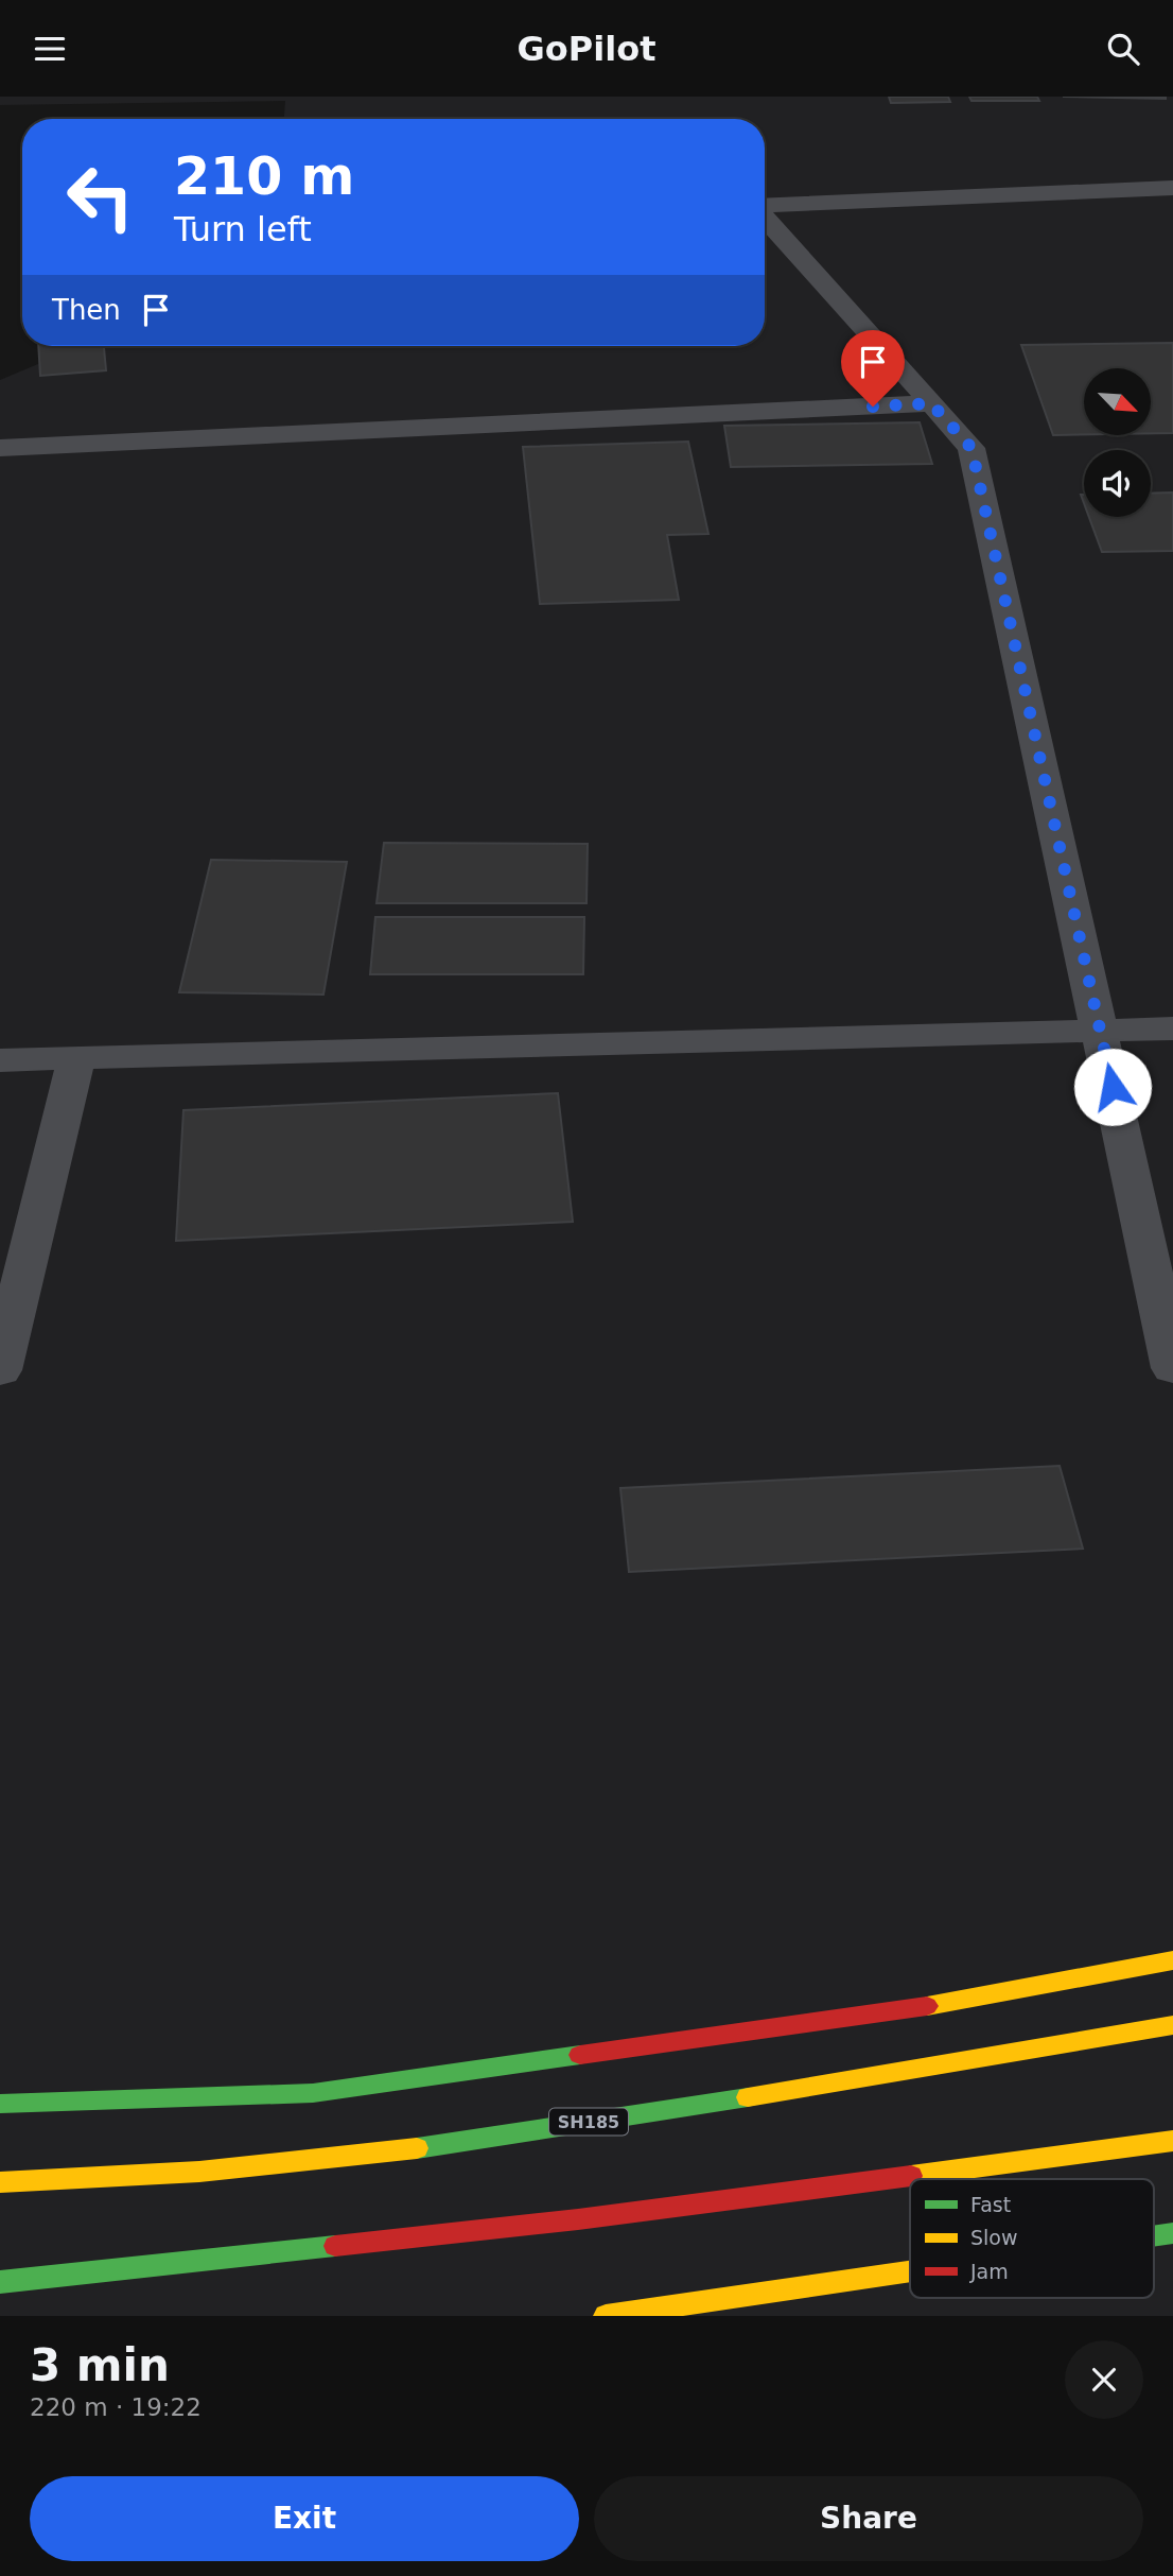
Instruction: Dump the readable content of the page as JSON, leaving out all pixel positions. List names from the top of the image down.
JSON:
{
  "streets": {
    "main road": ["SH185"]
  },
  "legend": ["Fast", "Slow", "Jam"],
  "north": "bottom right",
  "page": {
    "header": "GoPilot",
    "turn": ["210 m", "Turn left"],
    "then": "Then",
    "heading": ["3 min", "220 m · 19:22"],
    "buttons": ["Exit", "Share"]
  }
}
